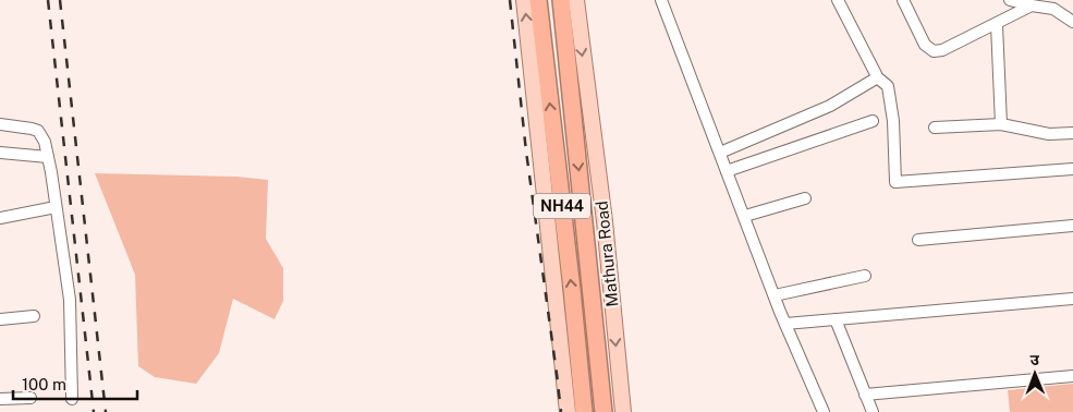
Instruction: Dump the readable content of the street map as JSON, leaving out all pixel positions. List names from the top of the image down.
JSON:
{
  "streets": {
    "highway": ["NH44", "Mathura Road"]
  },
  "scale_bar": "100 m",
  "north": "top"
}
